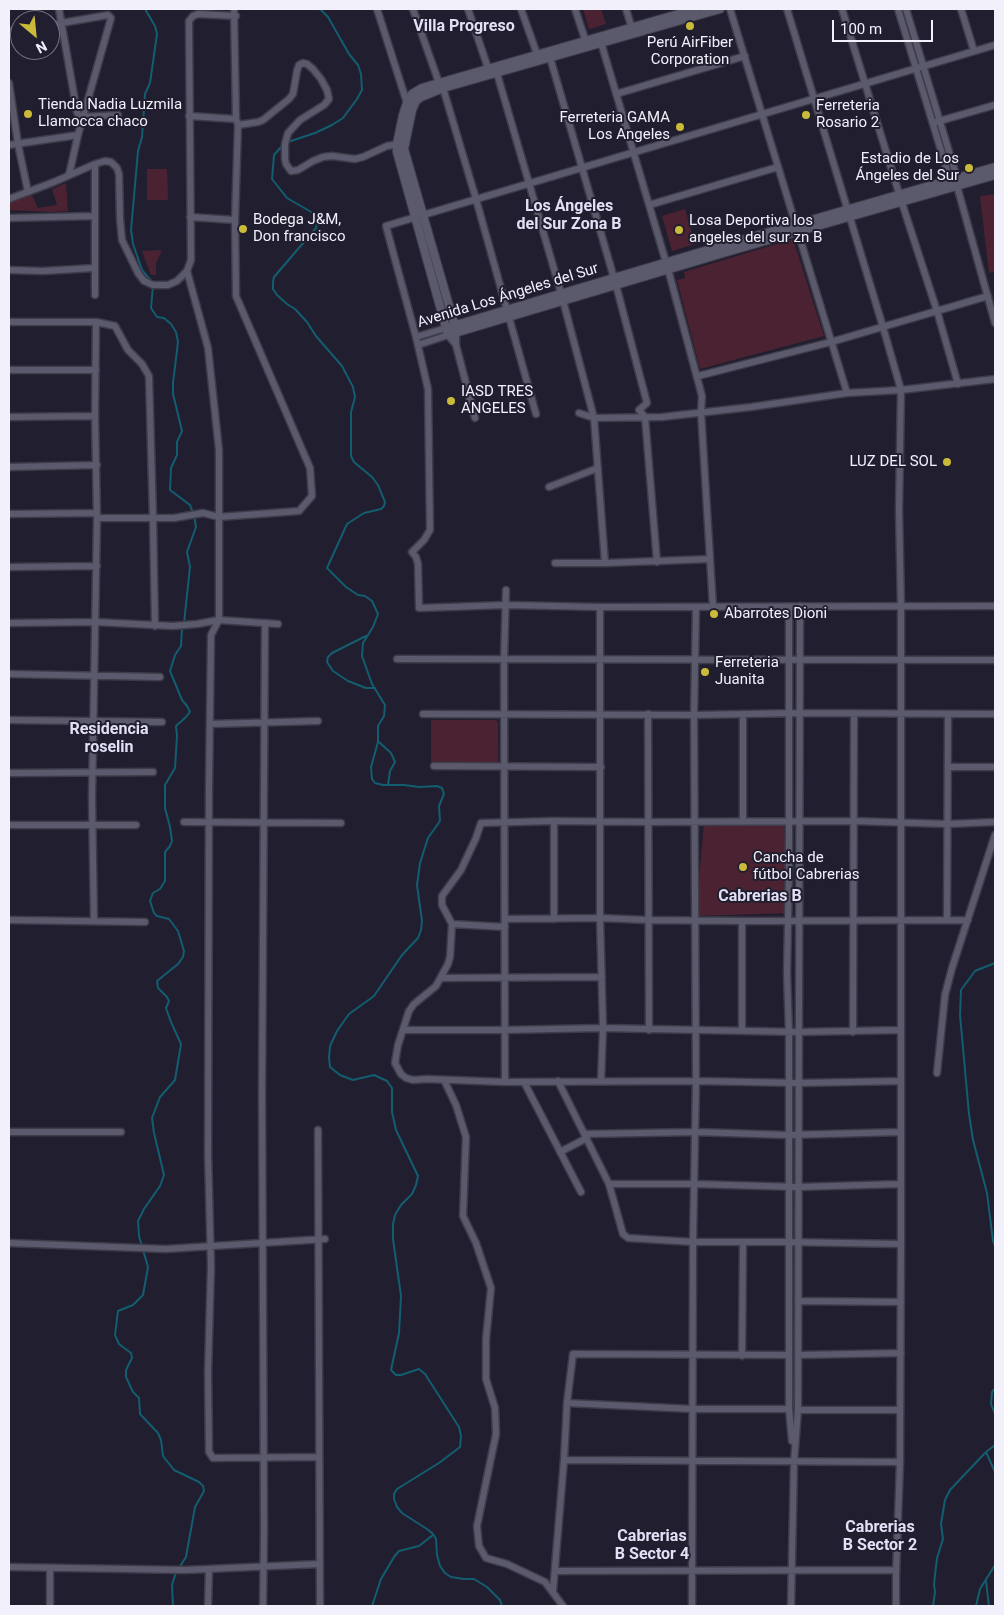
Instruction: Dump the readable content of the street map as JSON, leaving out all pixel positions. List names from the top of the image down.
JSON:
{
  "streets": {
    "street": ["Avenida Los Ángeles del Sur"]
  },
  "districts": [
    "Villa Progreso",
    "Los Ángeles del Sur Zona B",
    "Residencia roselin",
    "Cabrerias B",
    "Cabrerias B Sector 2",
    "Cabrerias B Sector 4"
  ],
  "places": [
    "Perú AirFiber Corporation",
    "Tienda Nadia Luzmila Llamocca chaco",
    "Ferreteria Rosario 2",
    "Ferreteria GAMA Los Angeles",
    "Estadio de Los Ángeles del Sur",
    "Bodega J&M, Don francisco",
    "Losa Deportiva los angeles del sur zn B",
    "IASD TRES ANGELES",
    "LUZ DEL SOL",
    "Abarrotes Dioni",
    "Ferreteria Juanita",
    "Cancha de fútbol Cabrerias"
  ],
  "scale_bar": "100 m",
  "north": "bottom right"
}
